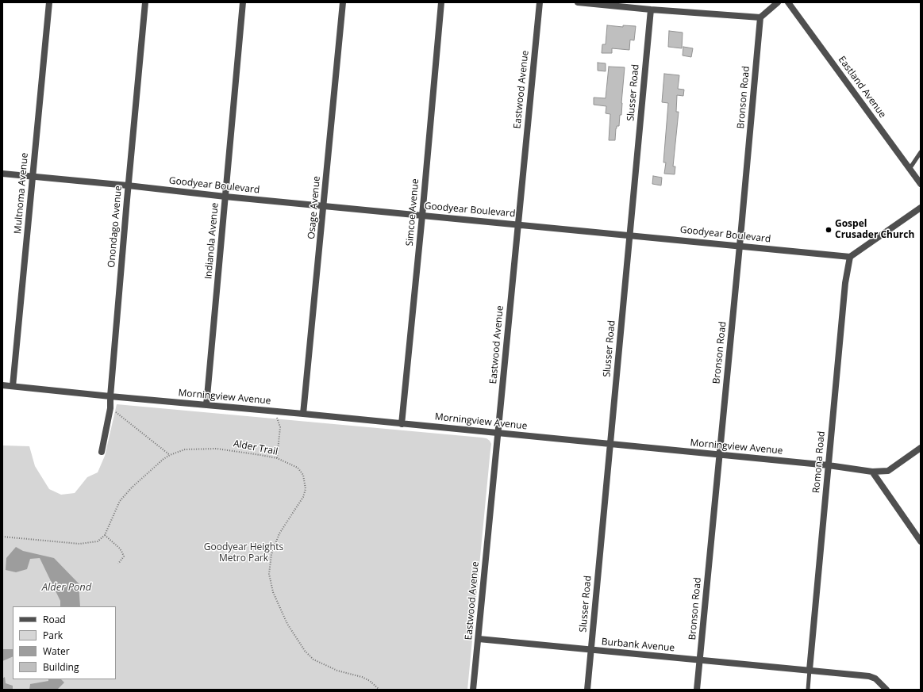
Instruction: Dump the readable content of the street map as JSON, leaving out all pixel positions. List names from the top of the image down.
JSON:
{
  "streets": {
    "street": [
      "Eastland Avenue",
      "Eastwood Avenue",
      "Slusser Road",
      "Bronson Road",
      "Goodyear Boulevard",
      "Multnoma Avenue",
      "Osage Avenue",
      "Simcoe Avenue",
      "Onondago Avenue",
      "Indianola Avenue",
      "Morningview Avenue",
      "Romona Road",
      "Burbank Avenue"
    ],
    "path": ["Alder Trail"]
  },
  "crossings": [
    ["Eastwood Avenue", "Goodyear Boulevard"],
    ["Eastwood Avenue", "Morningview Avenue"],
    ["Eastwood Avenue", "Burbank Avenue"],
    ["Slusser Road", "Goodyear Boulevard"],
    ["Slusser Road", "Morningview Avenue"],
    ["Slusser Road", "Burbank Avenue"],
    ["Bronson Road", "Goodyear Boulevard"],
    ["Bronson Road", "Morningview Avenue"],
    ["Bronson Road", "Burbank Avenue"],
    ["Goodyear Boulevard", "Multnoma Avenue"],
    ["Goodyear Boulevard", "Osage Avenue"],
    ["Goodyear Boulevard", "Simcoe Avenue"],
    ["Goodyear Boulevard", "Onondago Avenue"],
    ["Goodyear Boulevard", "Indianola Avenue"],
    ["Goodyear Boulevard", "Romona Road"],
    ["Multnoma Avenue", "Morningview Avenue"],
    ["Osage Avenue", "Morningview Avenue"],
    ["Simcoe Avenue", "Morningview Avenue"],
    ["Onondago Avenue", "Morningview Avenue"],
    ["Indianola Avenue", "Morningview Avenue"],
    ["Morningview Avenue", "Romona Road"],
    ["Romona Road", "Burbank Avenue"]
  ],
  "water": ["Alder Pond"],
  "parks": ["Goodyear Heights Metro Park"],
  "places": ["Gospel Crusader Church"],
  "legend": [
    "Road",
    "Park",
    "Water",
    "Building"
  ]
}
